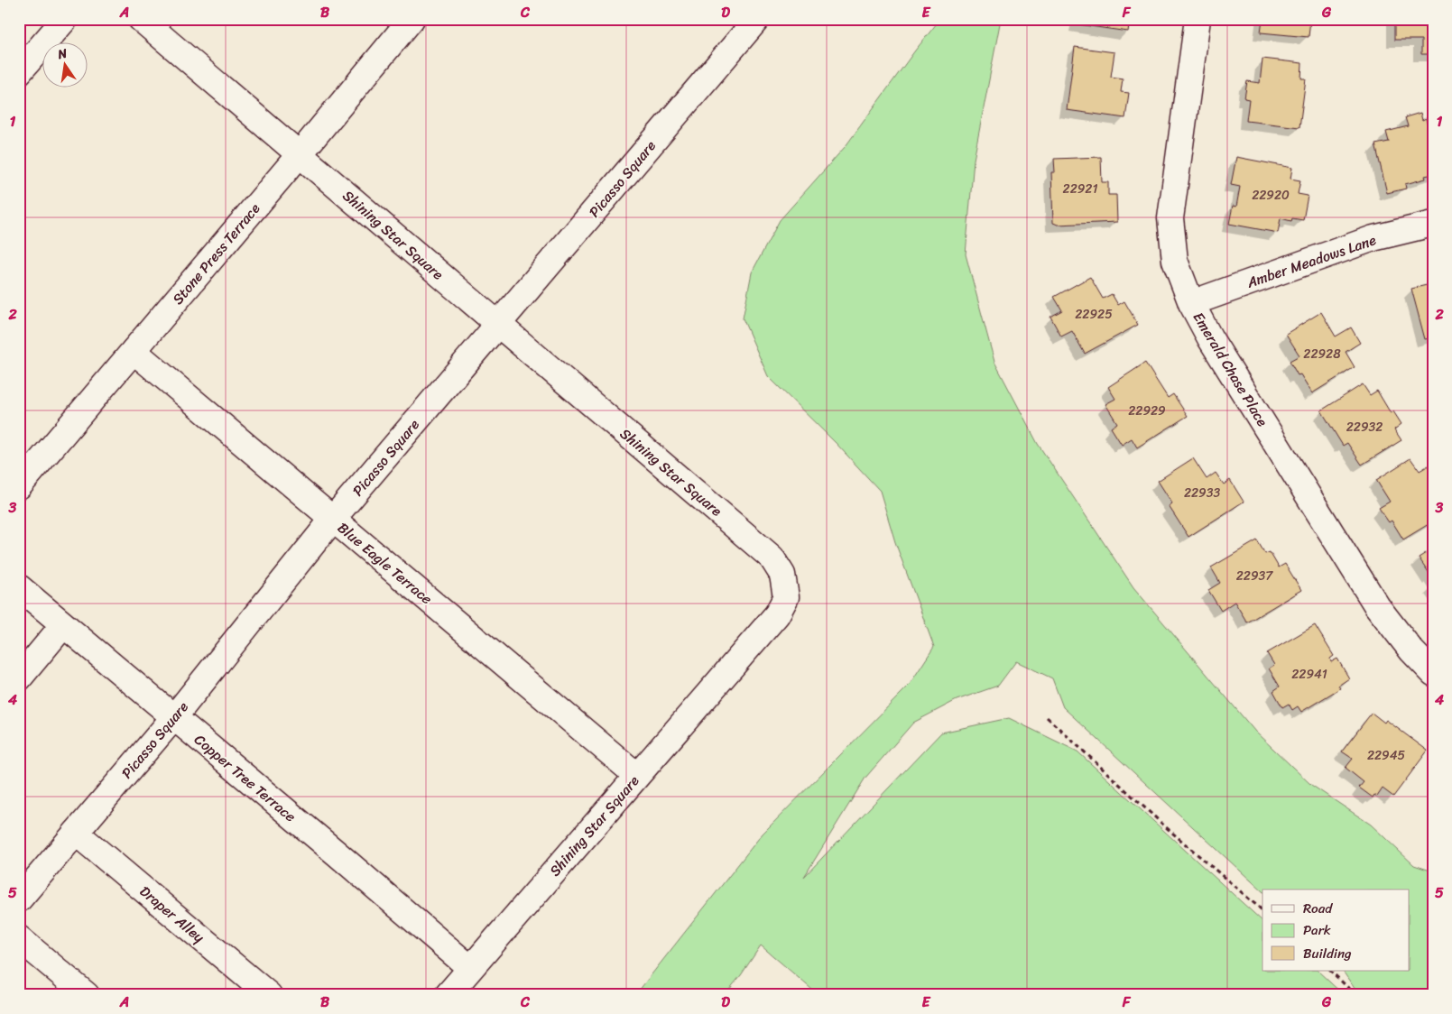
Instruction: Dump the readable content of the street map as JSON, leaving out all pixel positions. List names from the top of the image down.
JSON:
{
  "streets": {
    "street": [
      "Picasso Square",
      "Shining Star Square",
      "Stone Press Terrace",
      "Amber Meadows Lane",
      "Emerald Chase Place",
      "Blue Eagle Terrace",
      "Copper Tree Terrace",
      "Draper Alley"
    ]
  },
  "crossings": [
    ["Picasso Square", "Shining Star Square"],
    ["Picasso Square", "Blue Eagle Terrace"],
    ["Picasso Square", "Copper Tree Terrace"],
    ["Picasso Square", "Draper Alley"],
    ["Shining Star Square", "Stone Press Terrace"],
    ["Shining Star Square", "Blue Eagle Terrace"],
    ["Shining Star Square", "Copper Tree Terrace"],
    ["Stone Press Terrace", "Blue Eagle Terrace"],
    ["Amber Meadows Lane", "Emerald Chase Place"]
  ],
  "house_numbers": [
    "22921",
    "22920",
    "22925",
    "22928",
    "22929",
    "22932",
    "22933",
    "22937",
    "22941",
    "22945"
  ],
  "legend": ["Road", "Park", "Building"],
  "north": "top",
  "grid": {
    "columns": [
      "A",
      "B",
      "C",
      "D",
      "E",
      "F",
      "G"
    ],
    "rows": [
      "1",
      "2",
      "3",
      "4",
      "5"
    ]
  }
}
